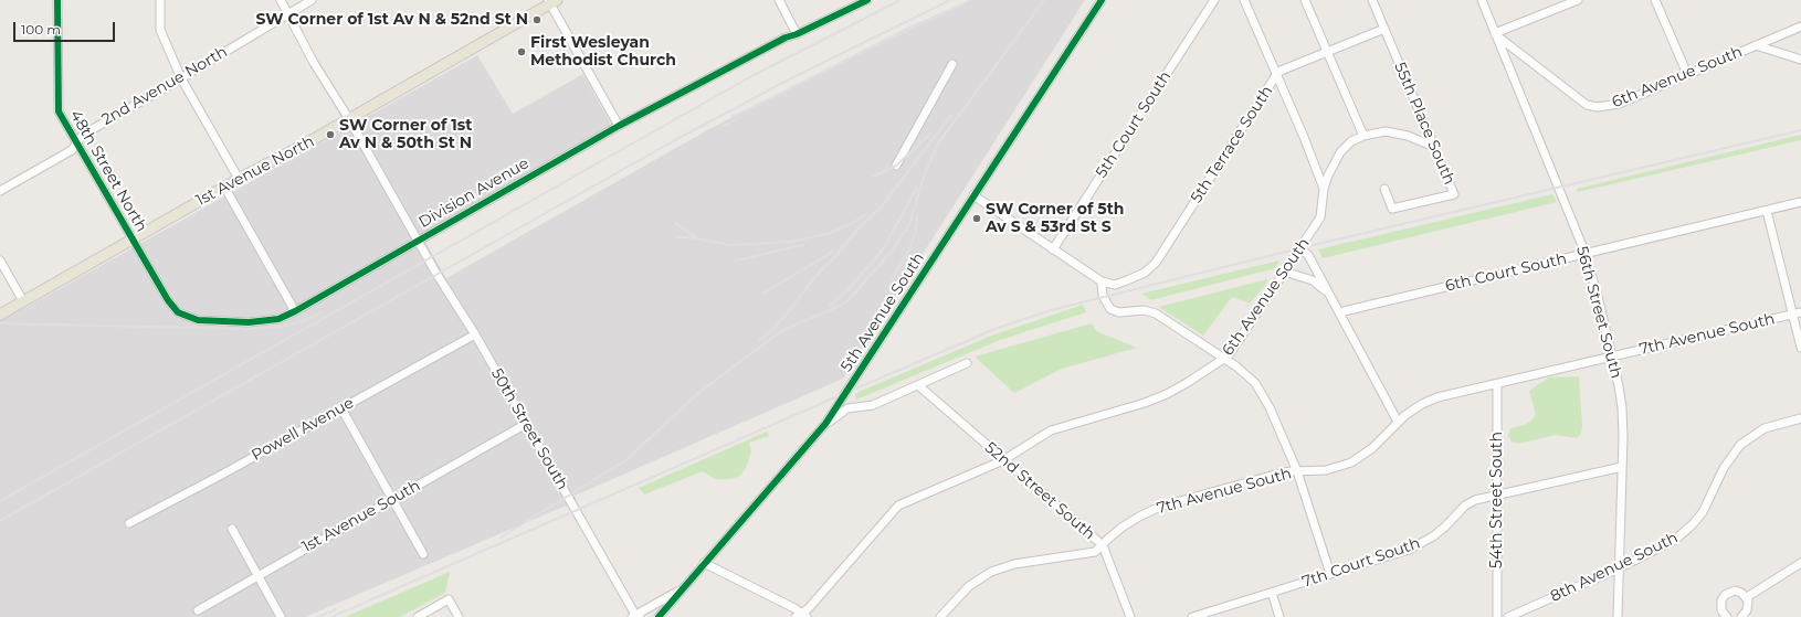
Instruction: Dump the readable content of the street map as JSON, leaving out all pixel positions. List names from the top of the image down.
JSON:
{
  "streets": {
    "main road": ["1st Avenue North"],
    "street": [
      "6th Avenue South",
      "2nd Avenue North",
      "55th Place South",
      "5th Court South",
      "5th Terrace South",
      "48th Street North",
      "Division Avenue",
      "6th Court South",
      "5th Avenue South",
      "56th Street South",
      "7th Avenue South",
      "Powell Avenue",
      "50th Street South",
      "52nd Street South",
      "54th Street South",
      "1st Avenue South",
      "7th Court South",
      "8th Avenue South"
    ]
  },
  "crossings": [
    ["6th Avenue South", "55th Place South"],
    ["6th Avenue South", "56th Street South"],
    ["6th Avenue South", "52nd Street South"],
    ["2nd Avenue North", "48th Street North"],
    ["2nd Avenue North", "50th Street South"],
    ["55th Place South", "5th Terrace South"],
    ["48th Street North", "1st Avenue North"],
    ["48th Street North", "Division Avenue"],
    ["1st Avenue North", "50th Street South"],
    ["Division Avenue", "50th Street South"],
    ["6th Court South", "56th Street South"],
    ["56th Street South", "7th Avenue South"],
    ["56th Street South", "7th Court South"],
    ["56th Street South", "8th Avenue South"],
    ["7th Avenue South", "52nd Street South"],
    ["7th Avenue South", "54th Street South"],
    ["Powell Avenue", "50th Street South"],
    ["50th Street South", "1st Avenue South"],
    ["54th Street South", "7th Court South"]
  ],
  "places": [
    "SW Corner of 1st Av N & 52nd St N",
    "First Wesleyan Methodist Church",
    "SW Corner of 1st Av N & 50th St N",
    "SW Corner of 5th Av S & 53rd St S"
  ],
  "scale_bar": "100 m"
}
